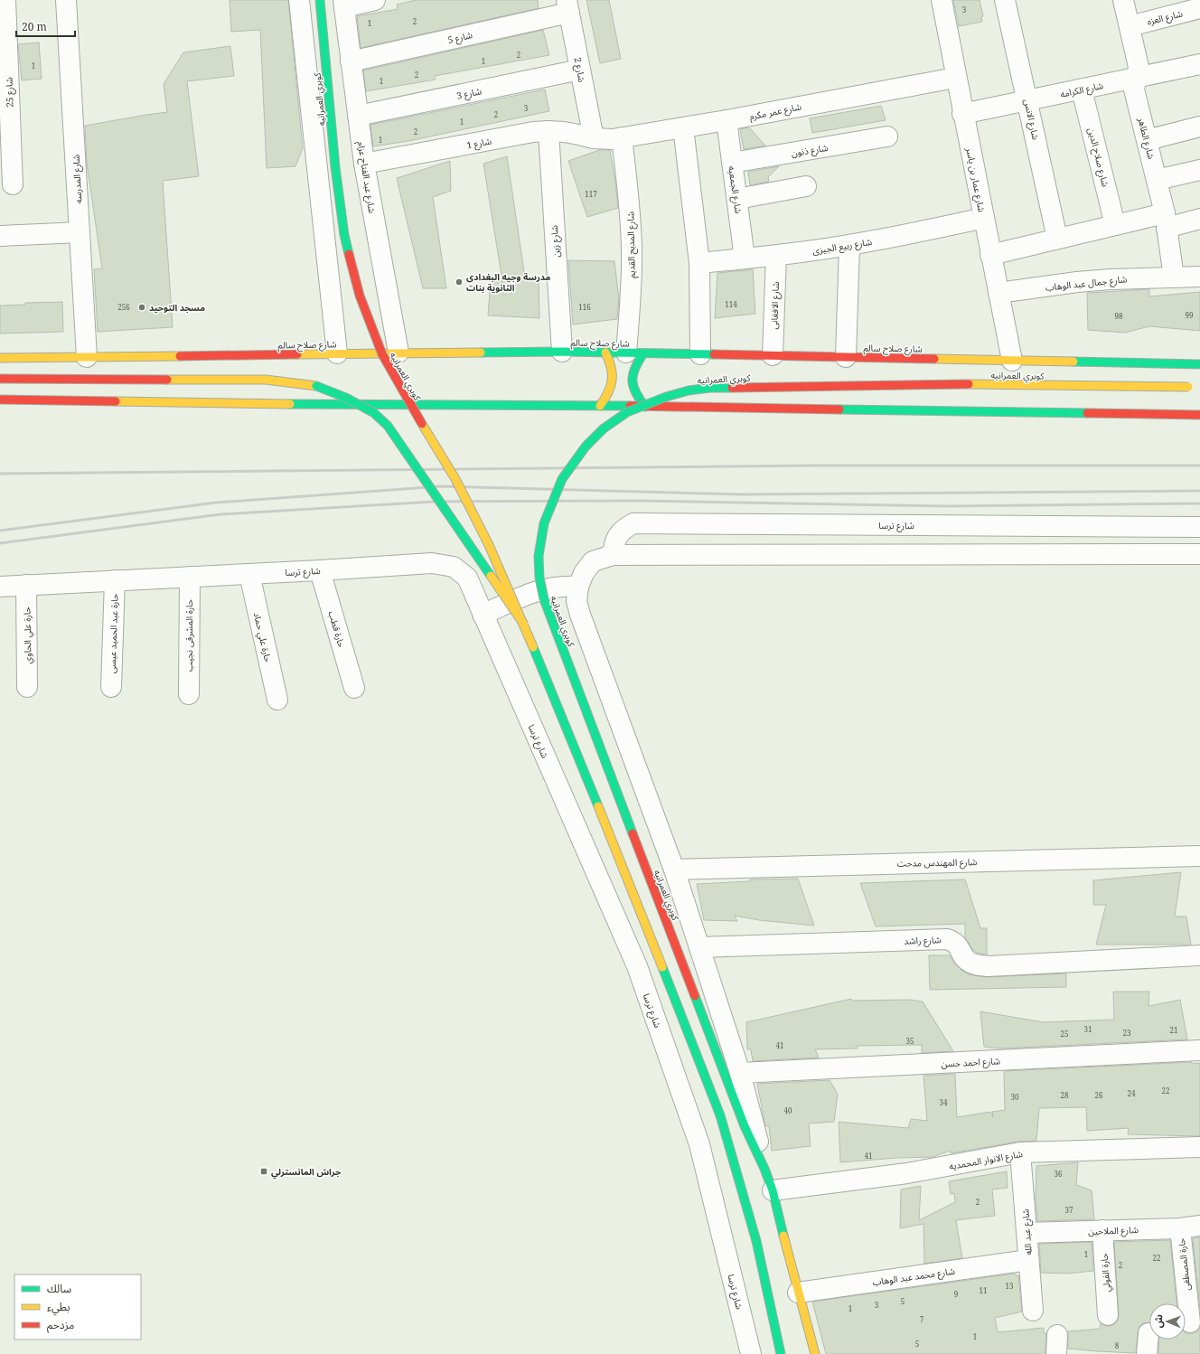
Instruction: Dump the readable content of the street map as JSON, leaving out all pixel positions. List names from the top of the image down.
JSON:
{
  "streets": {
    "main road": ["كوبري العمرانيه", "شارع صلاح سالم"],
    "street": [
      "شارع العزه",
      "شارع 5",
      "شارع 2",
      "شارع الكرامه",
      "شارع 25",
      "شارع 3",
      "شارع عمر مكرم",
      "شارع الانس",
      "شارع الطاهر",
      "شارع 1",
      "شارع ذنون",
      "شارع صلاح الدين",
      "شارع عبد الفتاح عزام",
      "شارع المدرسه",
      "شارع عمار بن ياسر",
      "شارع الجمعيه",
      "شارع زين",
      "شارع المدبح القديم",
      "شارع ربيع الجيزى",
      "شارع جمال عبد الوهاب",
      "شارع الافغانى",
      "شارع ترسا",
      "حارة قطب",
      "حارة عبد الحميد عيسى",
      "حارة علي الحاوي",
      "حارة المشرقى نجيب",
      "حارة علي حماد",
      "شارع المهندس مدحت",
      "شارع راشد",
      "شارع احمد حسن",
      "شارع الانوار المحمديه",
      "شارع الملاحين",
      "شارع عبد الله",
      "حارة المصطفى",
      "حارة الفولي",
      "شارع محمد عبد الوهاب"
    ]
  },
  "crossings": [
    ["شارع العزه", "شارع الطاهر"],
    ["شارع 5", "شارع 2"],
    ["شارع 5", "شارع عبد الفتاح عزام"],
    ["شارع 2", "شارع 3"],
    ["شارع 2", "شارع عمر مكرم"],
    ["شارع 2", "شارع 1"],
    ["شارع الكرامه", "شارع الانس"],
    ["شارع الكرامه", "شارع الطاهر"],
    ["شارع الكرامه", "شارع صلاح الدين"],
    ["شارع الكرامه", "شارع عمار بن ياسر"],
    ["شارع 3", "شارع عبد الفتاح عزام"],
    ["شارع عمر مكرم", "شارع 1"],
    ["شارع عمر مكرم", "شارع عمار بن ياسر"],
    ["شارع عمر مكرم", "شارع الجمعيه"],
    ["شارع عمر مكرم", "شارع المدبح القديم"],
    ["شارع الطاهر", "شارع جمال عبد الوهاب"],
    ["شارع 1", "شارع عبد الفتاح عزام"],
    ["شارع 1", "شارع زين"],
    ["شارع ذنون", "شارع الجمعيه"],
    ["شارع عبد الفتاح عزام", "شارع صلاح سالم"],
    ["شارع المدرسه", "شارع صلاح سالم"],
    ["شارع عمار بن ياسر", "شارع ربيع الجيزى"],
    ["شارع عمار بن ياسر", "شارع جمال عبد الوهاب"],
    ["شارع عمار بن ياسر", "شارع صلاح سالم"],
    ["شارع الجمعيه", "شارع ربيع الجيزى"],
    ["شارع زين", "شارع صلاح سالم"],
    ["شارع المدبح القديم", "شارع صلاح سالم"],
    ["شارع ربيع الجيزى", "شارع الافغانى"],
    ["شارع الافغانى", "شارع صلاح سالم"],
    ["شارع ترسا", "حارة قطب"],
    ["شارع ترسا", "حارة عبد الحميد عيسى"],
    ["شارع ترسا", "حارة علي الحاوي"],
    ["شارع ترسا", "حارة المشرقى نجيب"],
    ["شارع ترسا", "حارة علي حماد"],
    ["شارع الانوار المحمديه", "شارع عبد الله"],
    ["شارع الملاحين", "شارع عبد الله"],
    ["شارع الملاحين", "حارة المصطفى"],
    ["شارع الملاحين", "حارة الفولي"],
    ["شارع عبد الله", "شارع محمد عبد الوهاب"]
  ],
  "places": {
    "other": ["مدرسة وجيه البغدادى الثانوية بنات", "مسجد التوحيد"],
    "transit": ["جراش المانسترلي"]
  },
  "house_numbers": [
    "3",
    "2",
    "1",
    "2",
    "1",
    "1",
    "2",
    "1",
    "3",
    "2",
    "1",
    "2",
    "1",
    "117",
    "114",
    "256",
    "116",
    "99",
    "98",
    "31",
    "21",
    "23",
    "25",
    "35",
    "41",
    "22",
    "24",
    "28",
    "26",
    "30",
    "34",
    "40",
    "41",
    "36",
    "2",
    "37",
    "1",
    "22",
    "2",
    "13",
    "11",
    "9",
    "5",
    "3",
    "1",
    "7",
    "1",
    "5",
    "8"
  ],
  "legend": ["سالك", "بطيء", "مزدحم"],
  "scale_bar": "20 m",
  "north": "left"
}
